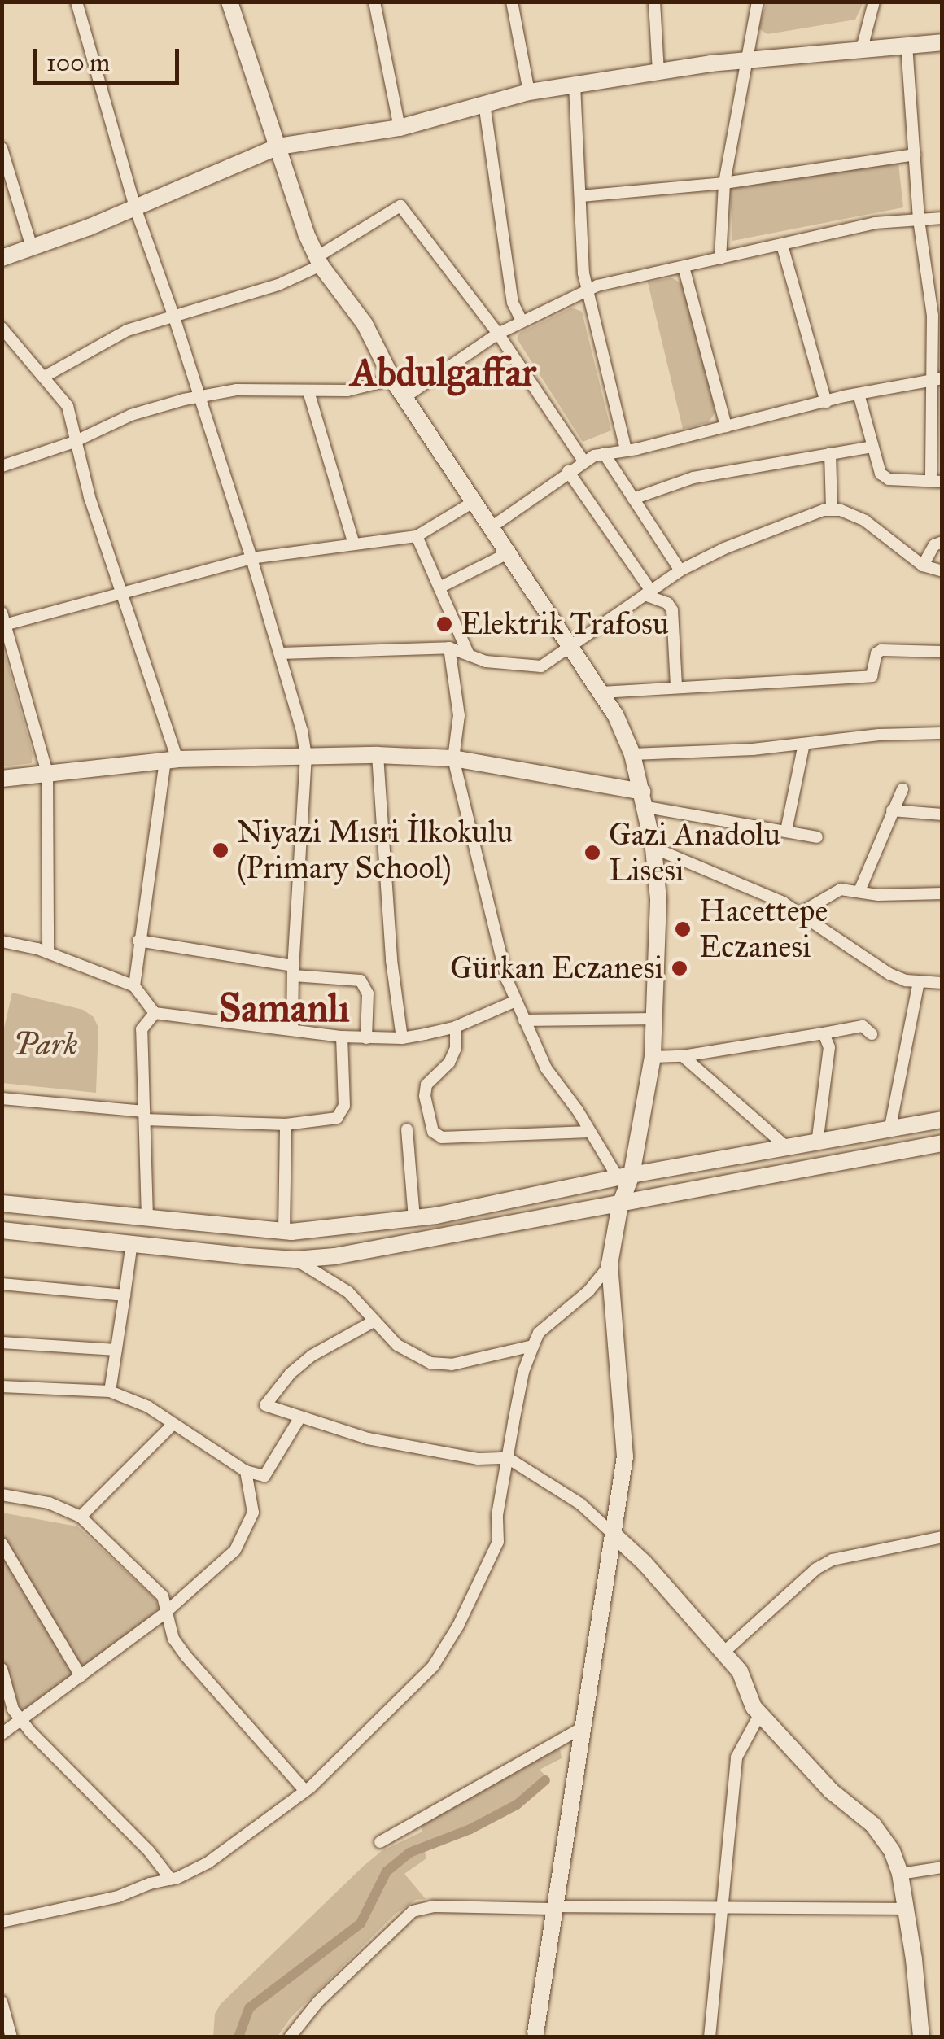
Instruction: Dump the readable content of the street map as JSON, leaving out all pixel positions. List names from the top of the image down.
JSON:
{
  "districts": ["Abdulgaffar", "Samanlı"],
  "parks": ["Park"],
  "places": [
    "Elektrik Trafosu",
    "Niyazi Mısri İlkokulu (Primary School)",
    "Gazi Anadolu Lisesi",
    "Hacettepe Eczanesi",
    "Gürkan Eczanesi"
  ],
  "scale_bar": "100 m"
}
